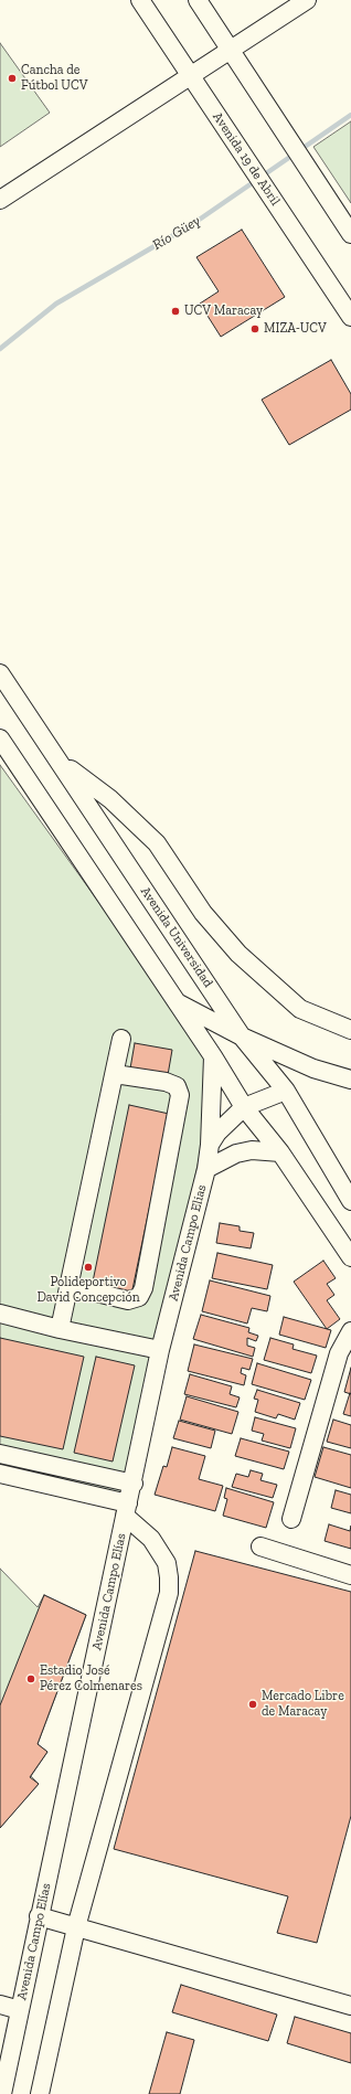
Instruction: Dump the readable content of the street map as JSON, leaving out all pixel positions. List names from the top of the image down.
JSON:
{
  "streets": {
    "street": ["Avenida 19 de Abril", "Avenida Universidad", "Avenida Campo Elías"]
  },
  "water": ["Río Güey"],
  "places": [
    "Cancha de Fútbol UCV",
    "UCV Maracay",
    "MIZA-UCV",
    "Polideportivo David Concepción",
    "Estadio José Pérez Colmenares",
    "Mercado Libre de Maracay"
  ]
}
